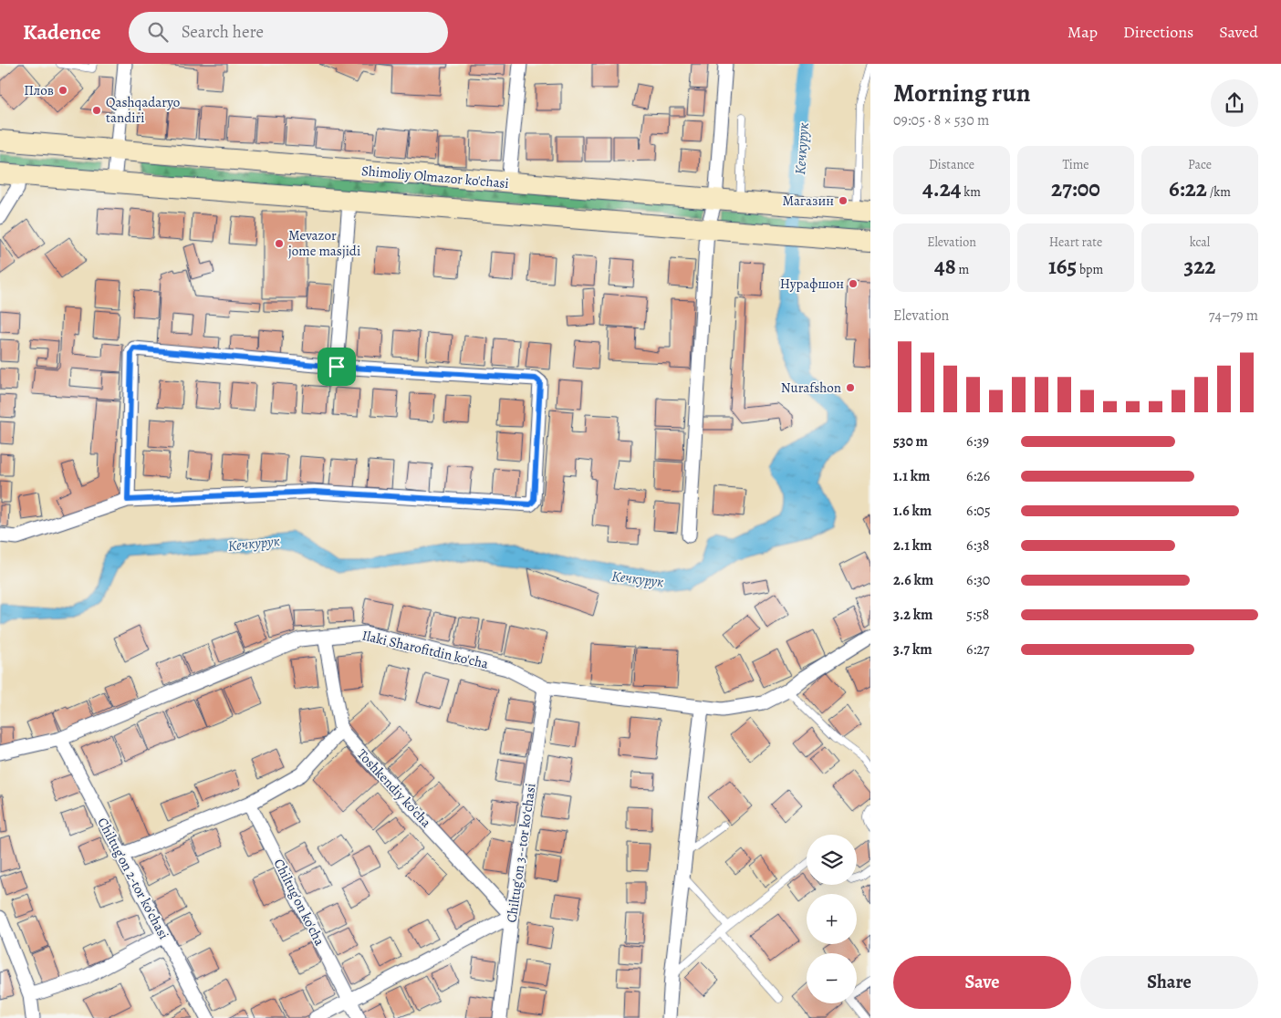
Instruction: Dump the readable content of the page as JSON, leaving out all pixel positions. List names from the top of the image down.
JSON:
{
  "streets": {
    "main road": ["Shimoliy Olmazor ko'chasi"],
    "street": [
      "Ilaki Sharofitdin ko'cha",
      "Toshkendiy ko'cha",
      "Chiltug'on 3--tor koʻchasi",
      "Chiltug'on 2-tor ko'chasi",
      "Chiltug'on ko'cha"
    ]
  },
  "crossings": [
    ["Ilaki Sharofitdin ko'cha", "Chiltug'on 3--tor koʻchasi"],
    ["Ilaki Sharofitdin ko'cha", "Chiltug'on 2-tor ko'chasi"],
    ["Toshkendiy ko'cha", "Chiltug'on 3--tor koʻchasi"]
  ],
  "water": ["Кечкурук"],
  "places": [
    "Плов",
    "Qashqadaryo tandiri",
    "Магазин",
    "Mevazor jome masjidi",
    "Нурафшон",
    "Nurafshon"
  ],
  "page": {
    "header": "Kadence",
    "search": "Search here",
    "nav": ["Map", "Directions", "Saved"],
    "heading": ["Morning run", "09:05 · 8 × 530 m"],
    "stats": [
      ["Distance", "4.24 km"],
      ["Time", "27:00"],
      ["Pace", "6:22 /km"],
      ["Elevation", "48 m"],
      ["Heart rate", "165 bpm"],
      ["kcal", "322"]
    ],
    "chart": ["Elevation", "74–79 m"],
    "list": [
      {
        "name": "530 m",
        "note": "6:39"
      },
      {
        "name": "1.1 km",
        "note": "6:26"
      },
      {
        "name": "1.6 km",
        "note": "6:05"
      },
      {
        "name": "2.1 km",
        "note": "6:38"
      },
      {
        "name": "2.6 km",
        "note": "6:30"
      },
      {
        "name": "3.2 km",
        "note": "5:58"
      },
      {
        "name": "3.7 km",
        "note": "6:27"
      }
    ],
    "map_buttons": ["+", "−"],
    "buttons": ["Save", "Share"]
  }
}
